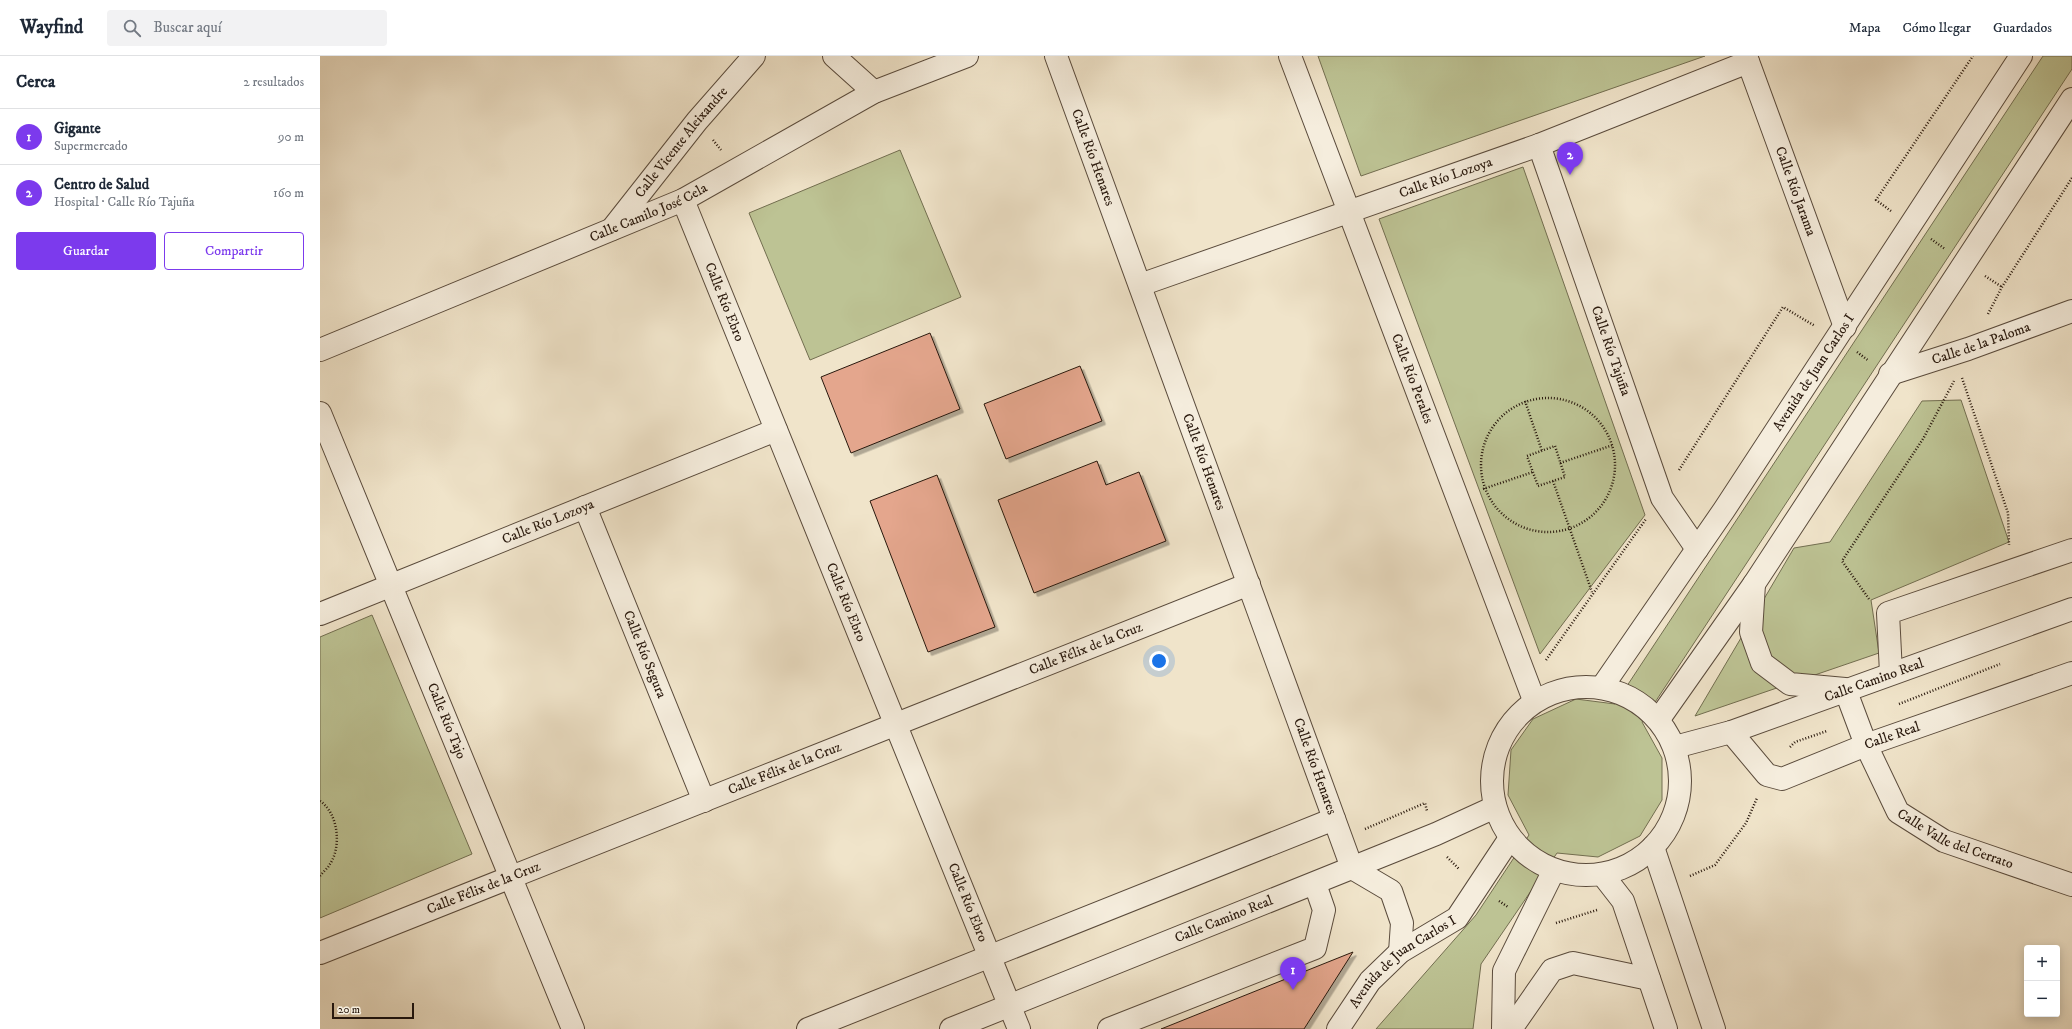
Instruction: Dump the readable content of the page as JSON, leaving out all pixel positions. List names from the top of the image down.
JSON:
{
  "streets": {
    "street": [
      "Calle Vicente Aleixandre",
      "Calle Río Henares",
      "Calle Río Lozoya",
      "Calle Río Jarama",
      "Calle Camilo José Cela",
      "Calle Río Ebro",
      "Calle de la Paloma",
      "Calle Río Tajuña",
      "Avenida de Juan Carlos I",
      "Calle Río Perales",
      "Calle Félix de la Cruz",
      "Calle Río Segura",
      "Calle Camino Real",
      "Calle Río Tajo",
      "Calle Real",
      "Calle Valle del Cerrato"
    ]
  },
  "crossings": [
    ["Calle Vicente Aleixandre", "Calle Camilo José Cela"],
    ["Calle Río Henares", "Calle Río Lozoya"],
    ["Calle Río Henares", "Calle Félix de la Cruz"],
    ["Calle Río Henares", "Calle Camino Real"],
    ["Calle Río Lozoya", "Calle Río Jarama"],
    ["Calle Río Lozoya", "Calle Río Ebro"],
    ["Calle Río Lozoya", "Calle Río Tajuña"],
    ["Calle Río Lozoya", "Calle Río Perales"],
    ["Calle Río Lozoya", "Calle Río Segura"],
    ["Calle Río Lozoya", "Calle Río Tajo"],
    ["Calle Río Jarama", "Avenida de Juan Carlos I"],
    ["Calle Camilo José Cela", "Calle Río Ebro"],
    ["Calle Río Ebro", "Calle Félix de la Cruz"],
    ["Calle Río Ebro", "Calle Camino Real"],
    ["Calle Río Tajuña", "Avenida de Juan Carlos I"],
    ["Calle Félix de la Cruz", "Calle Río Segura"],
    ["Calle Félix de la Cruz", "Calle Río Tajo"],
    ["Calle Camino Real", "Calle Real"],
    ["Calle Camino Real", "Calle Valle del Cerrato"],
    ["Calle Real", "Calle Valle del Cerrato"]
  ],
  "scale_bar": "20 m",
  "page": {
    "header": "Wayfind",
    "search": "Buscar aquí",
    "nav": ["Mapa", "Cómo llegar", "Guardados"],
    "heading": ["Cerca", "2 resultados"],
    "list": [
      {
        "mark": "1",
        "name": "Gigante",
        "note": "Supermercado",
        "value": "90 m"
      },
      {
        "mark": "2",
        "name": "Centro de Salud",
        "note": "Hospital · Calle Río Tajuña",
        "value": "160 m"
      }
    ],
    "pins": ["2", "1"],
    "buttons": ["Guardar", "Compartir"],
    "map_buttons": ["+", "−"],
    "scale": "20 m"
  }
}
